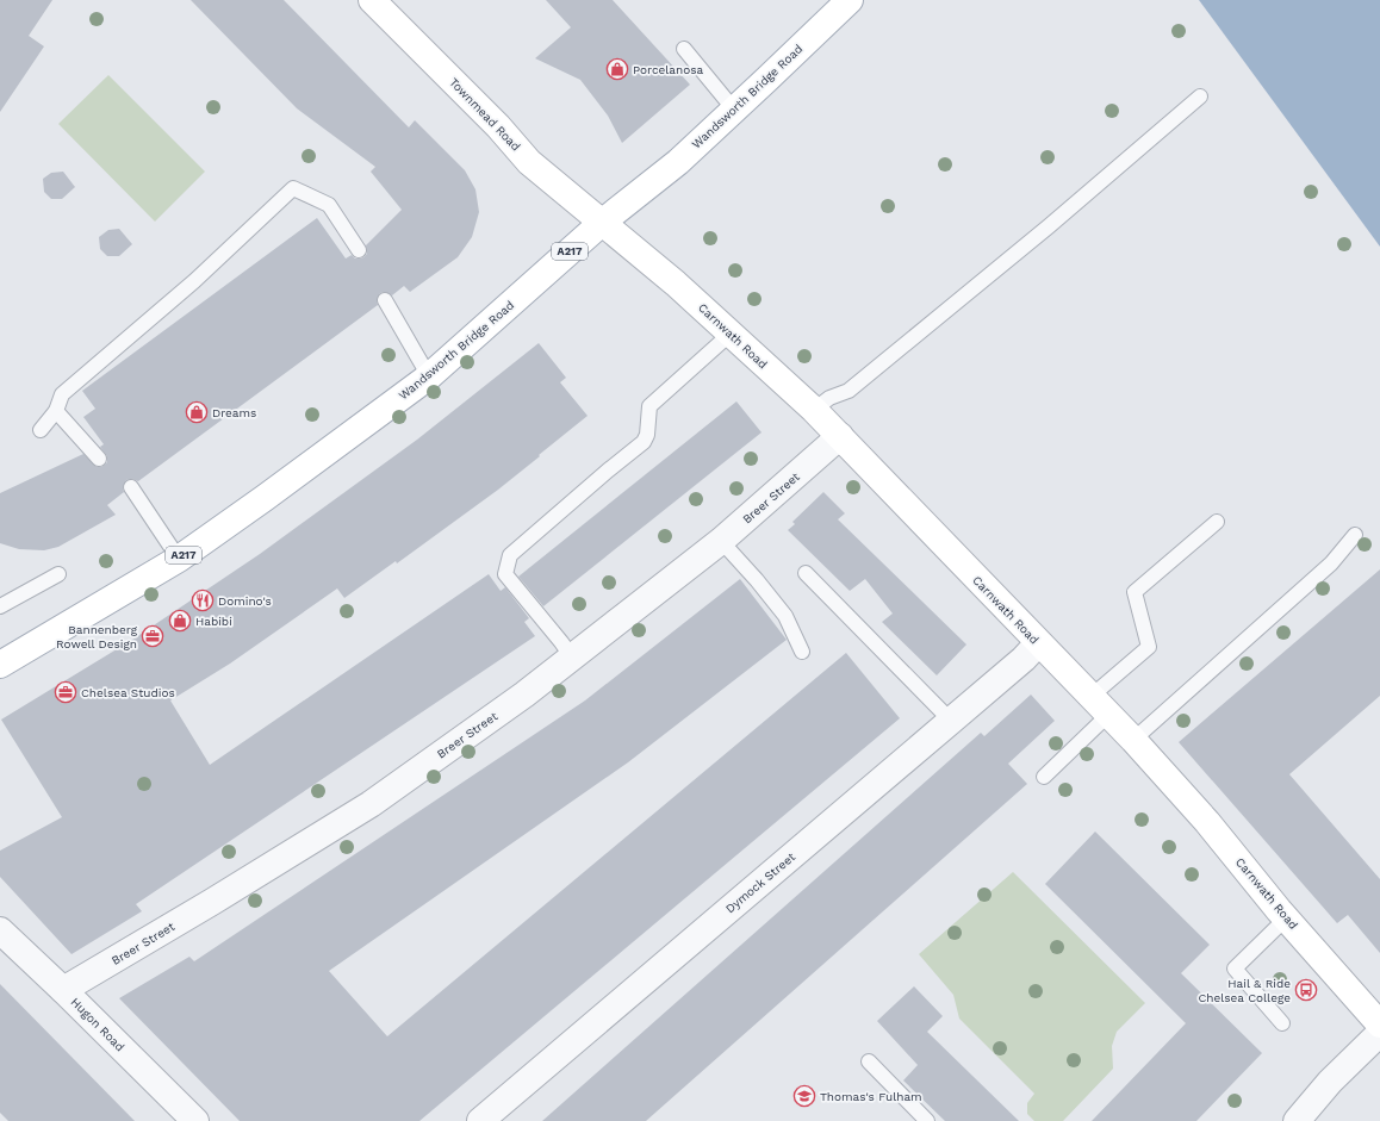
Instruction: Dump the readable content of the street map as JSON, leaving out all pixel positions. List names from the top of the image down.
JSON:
{
  "streets": {
    "street": [
      "Wandsworth Bridge Road",
      "Townmead Road",
      "A217",
      "Carnwath Road",
      "Breer Street",
      "Dymock Street",
      "Hugon Road"
    ]
  },
  "crossings": [
    ["Wandsworth Bridge Road", "Townmead Road"],
    ["Wandsworth Bridge Road", "Carnwath Road"],
    ["Townmead Road", "Carnwath Road"],
    ["Carnwath Road", "Breer Street"],
    ["Carnwath Road", "Dymock Street"],
    ["Breer Street", "Hugon Road"]
  ],
  "places": {
    "shop": ["Porcelanosa", "Dreams", "Habibi"],
    "restaurant": ["Domino's"],
    "office": ["Bannenberg Rowell Design", "Chelsea Studios"],
    "bus stop": ["Hail & Ride Chelsea College"],
    "school or university": ["Thomas's Fulham"]
  }
}
